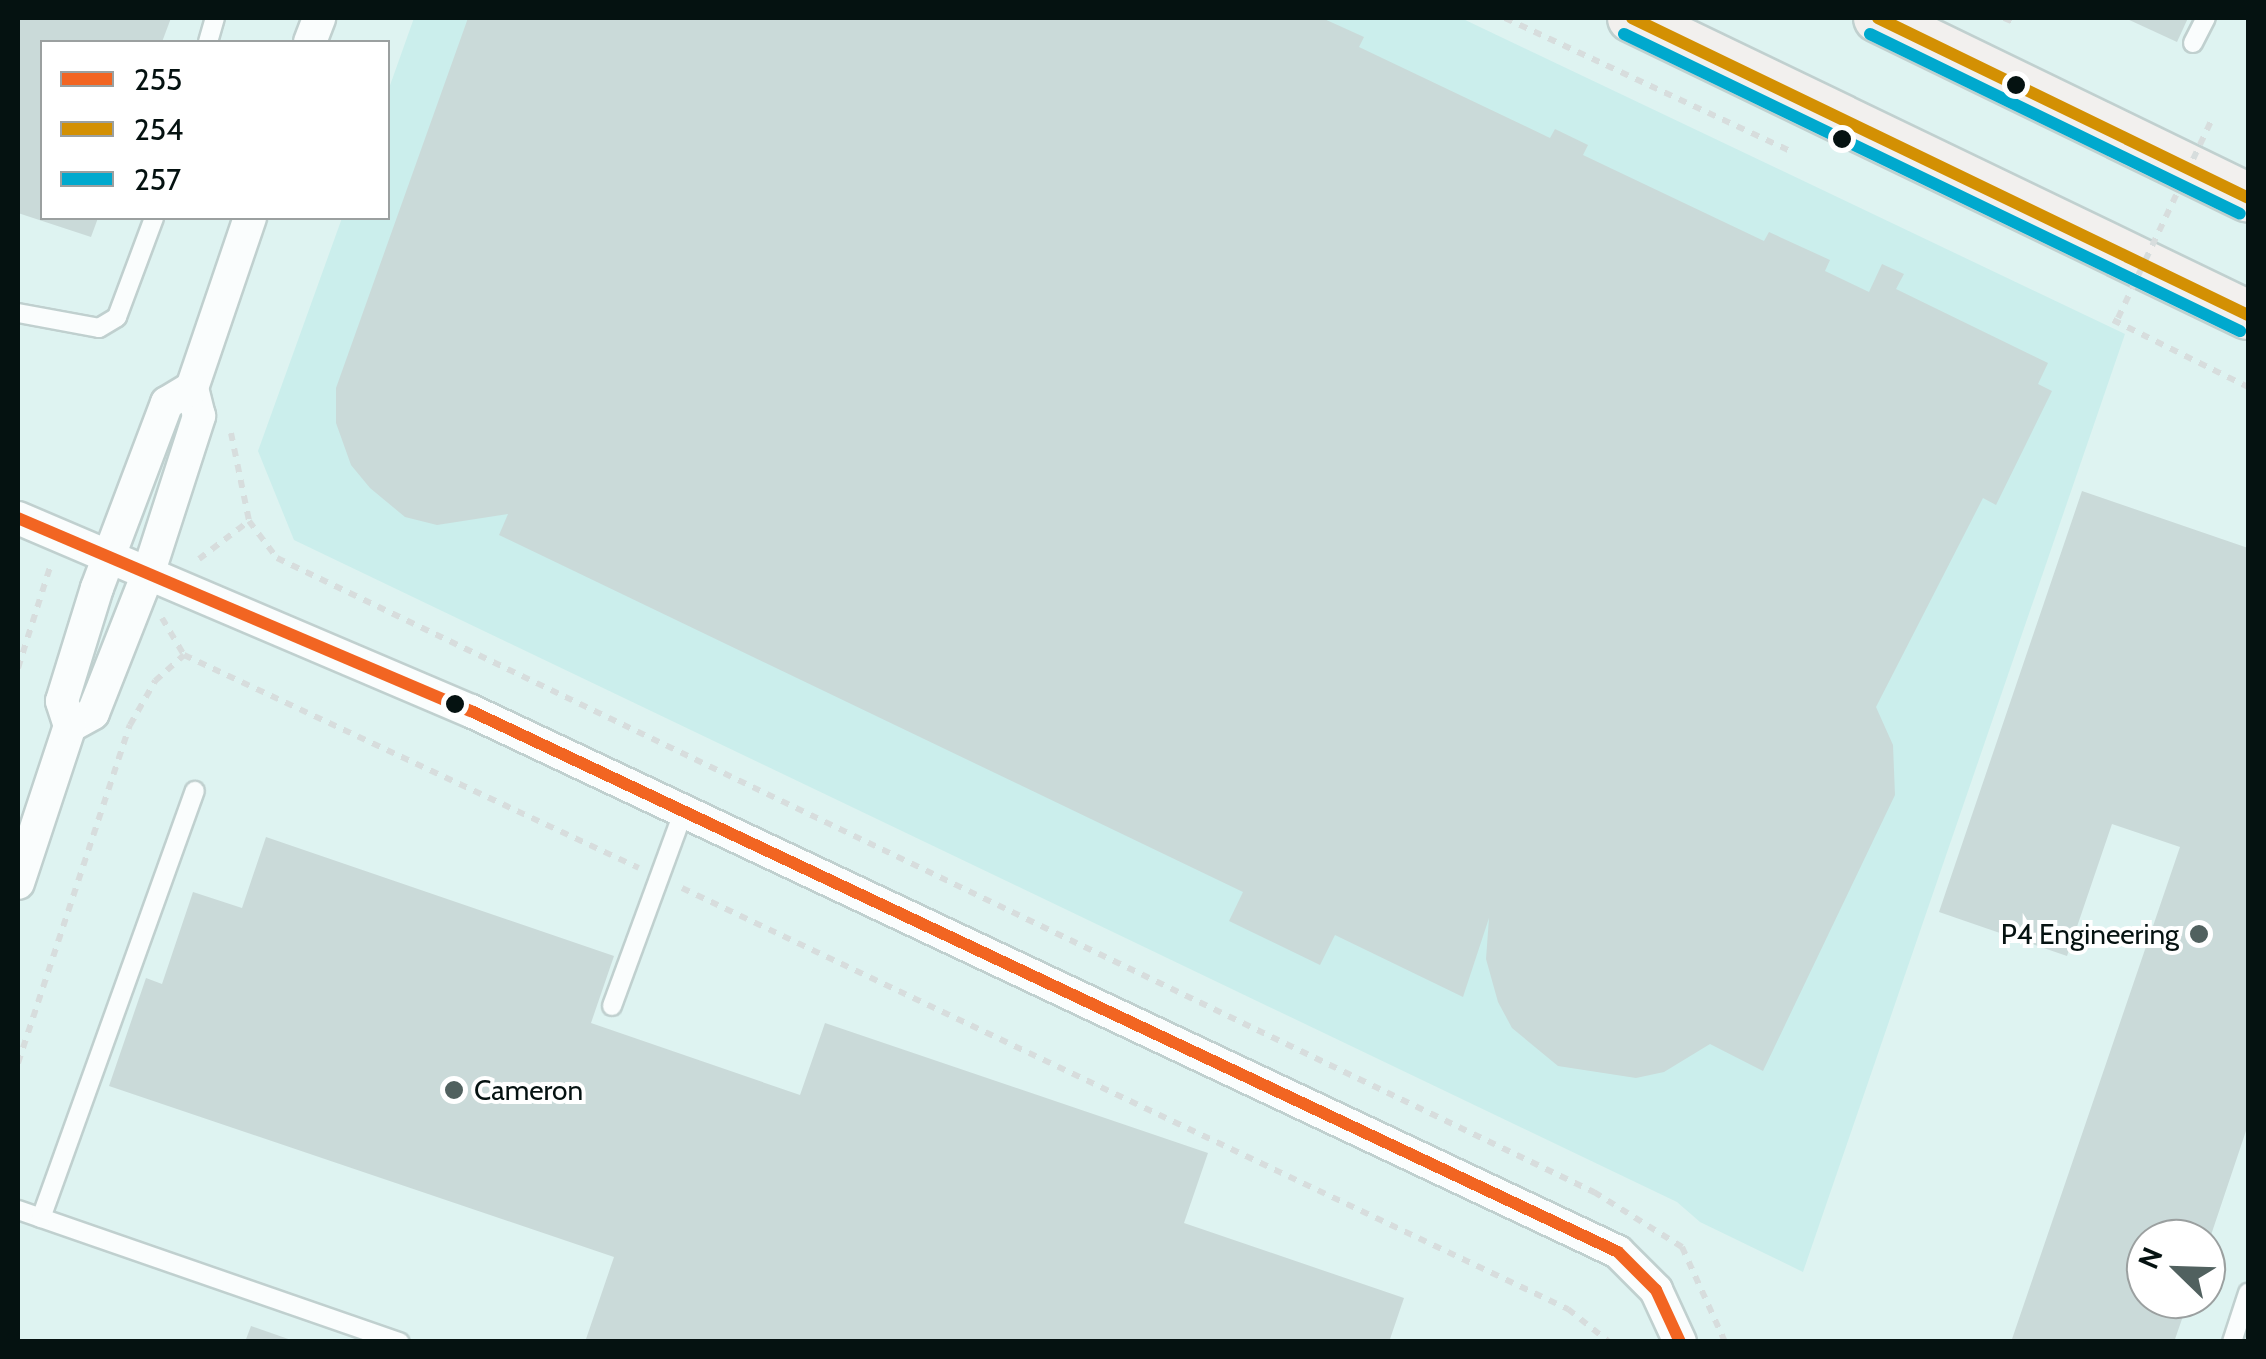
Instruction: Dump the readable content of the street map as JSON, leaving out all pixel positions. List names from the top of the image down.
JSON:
{
  "places": ["P4 Engineering", "Cameron"],
  "lines": ["transit line 254", "transit line 257", "transit line 255"],
  "legend": ["255", "254", "257"],
  "north": "top left"
}
